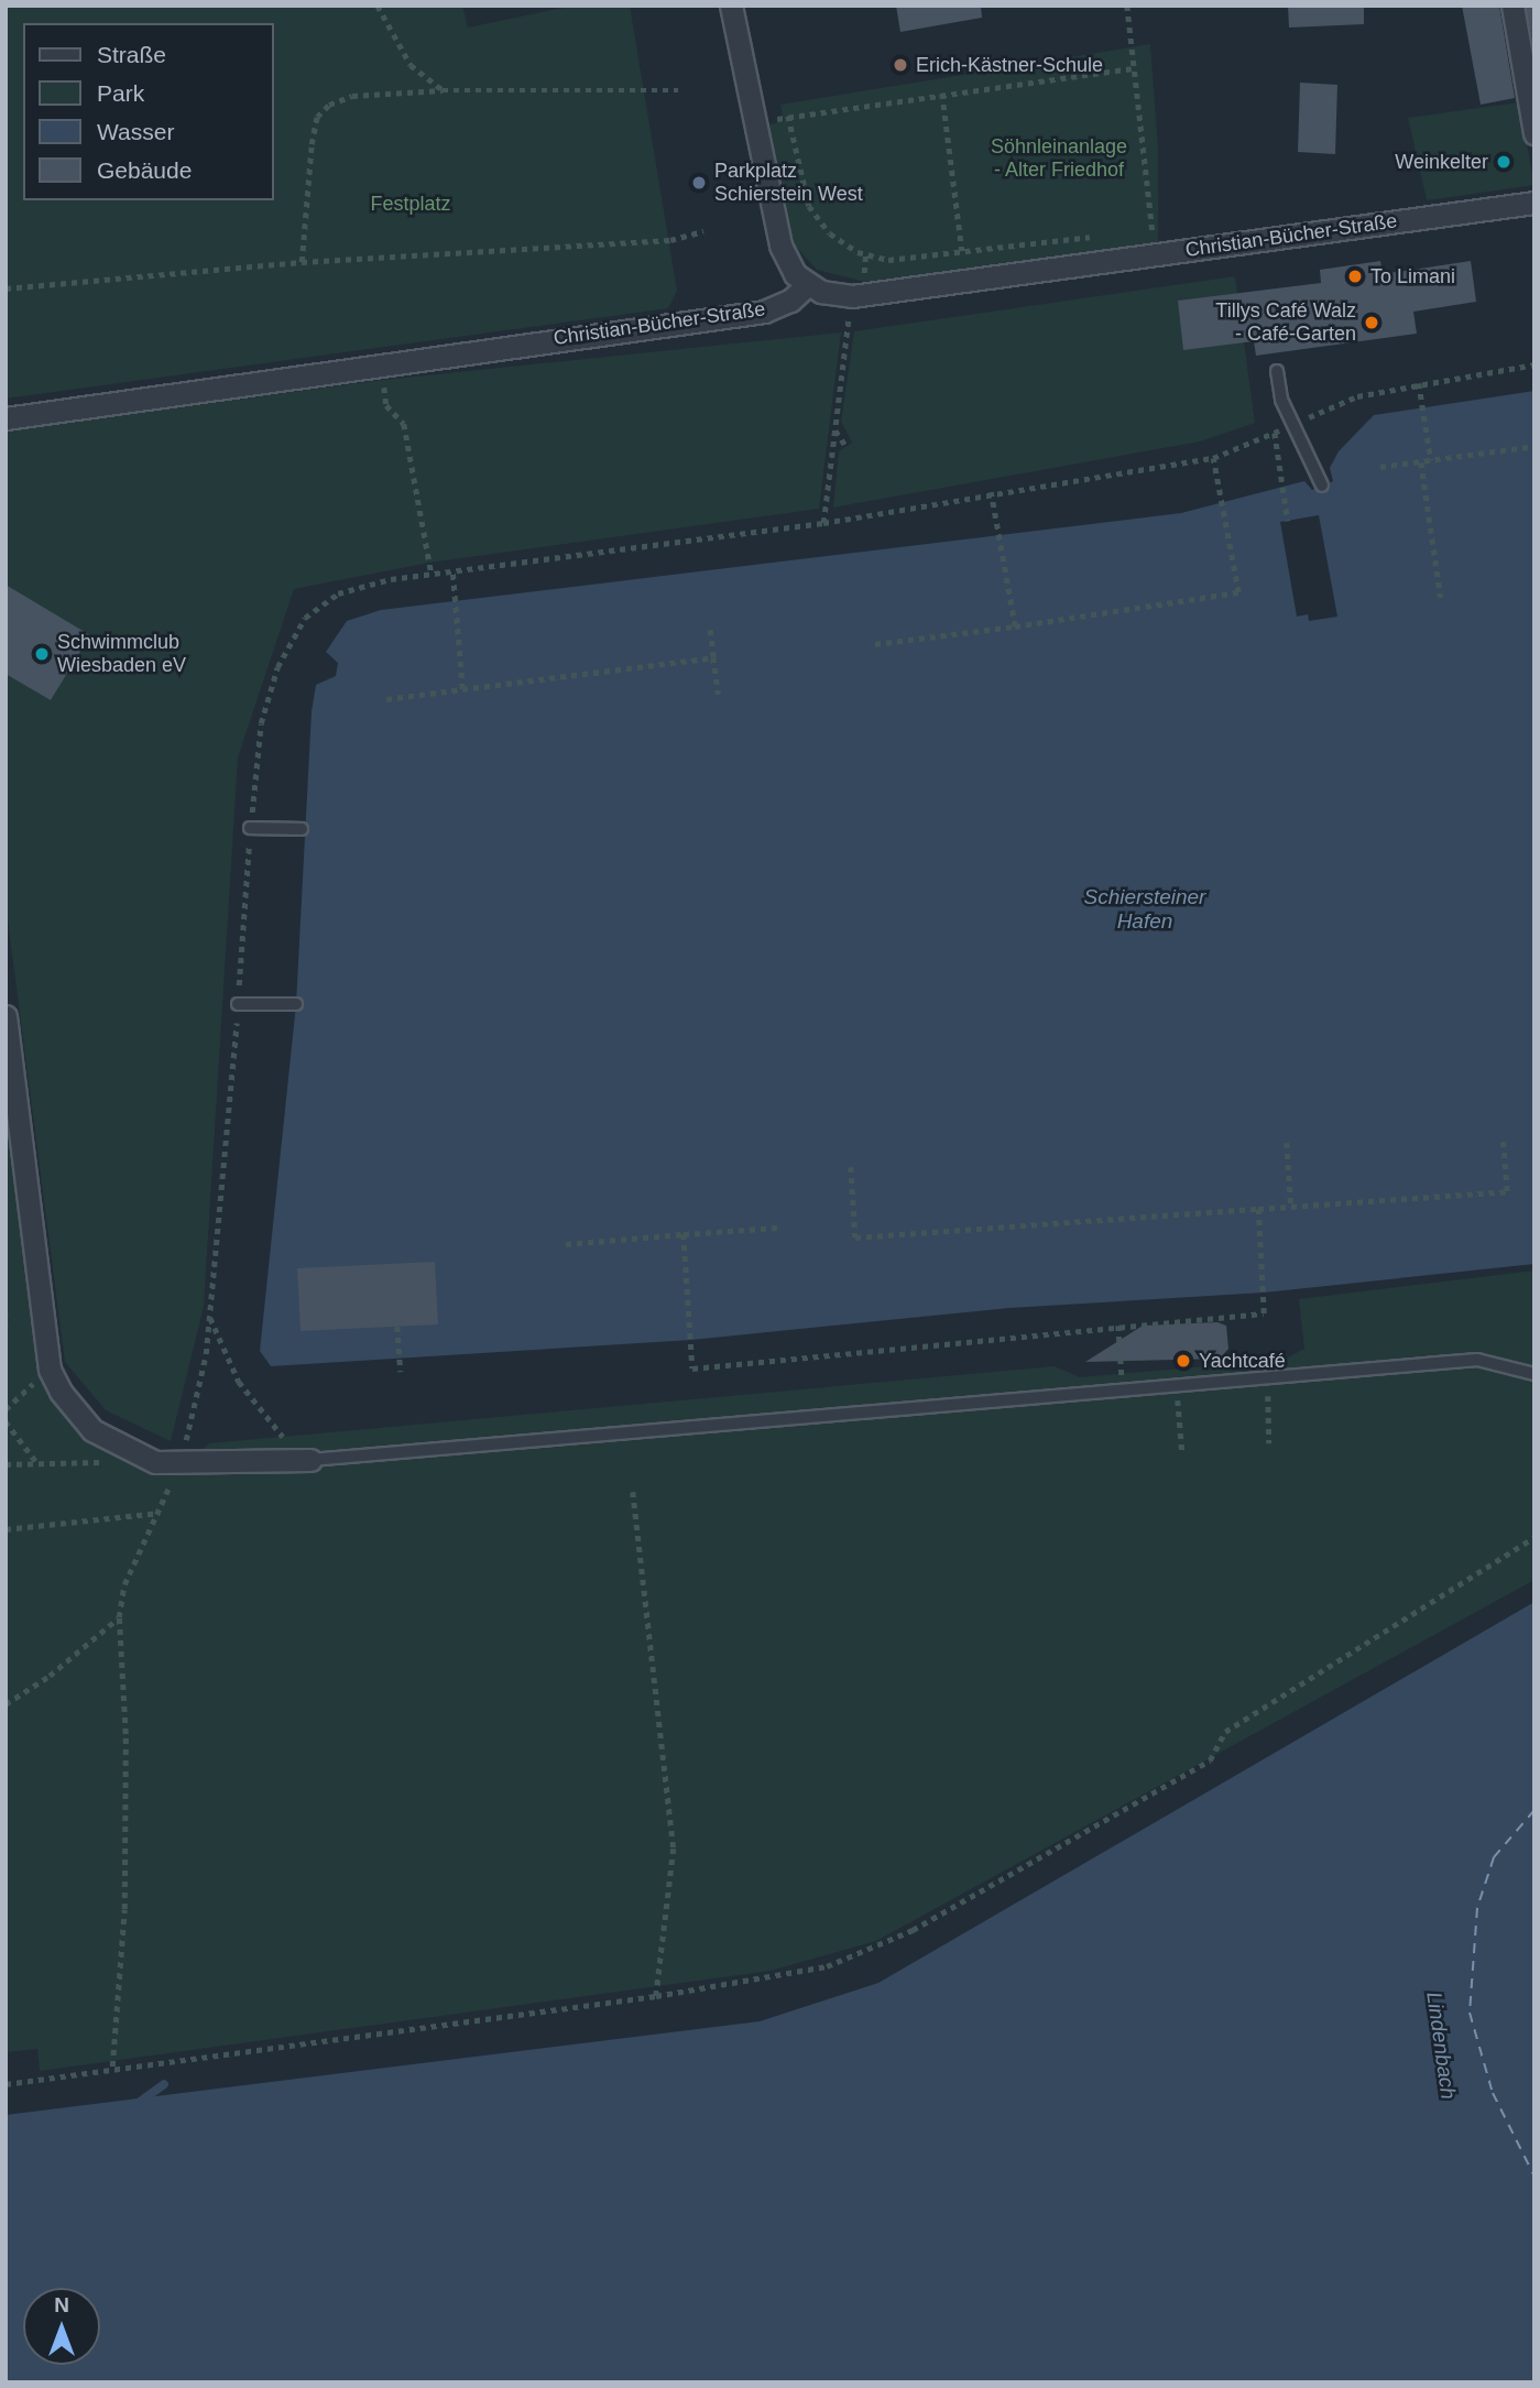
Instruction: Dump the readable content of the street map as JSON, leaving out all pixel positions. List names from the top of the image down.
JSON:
{
  "streets": {
    "street": ["Christian-Bücher-Straße"]
  },
  "water": ["Schiersteiner Hafen", "Lindenbach"],
  "parks": ["Söhnleinanlage - Alter Friedhof", "Festplatz"],
  "places": [
    "Erich-Kästner-Schule",
    "Weinkelter",
    "Parkplatz Schierstein West",
    "To Limani",
    "Tillys Café Walz - Café-Garten",
    "Schwimmclub Wiesbaden eV",
    "Yachtcafé"
  ],
  "legend": [
    "Straße",
    "Park",
    "Wasser",
    "Gebäude"
  ],
  "north": "top"
}
